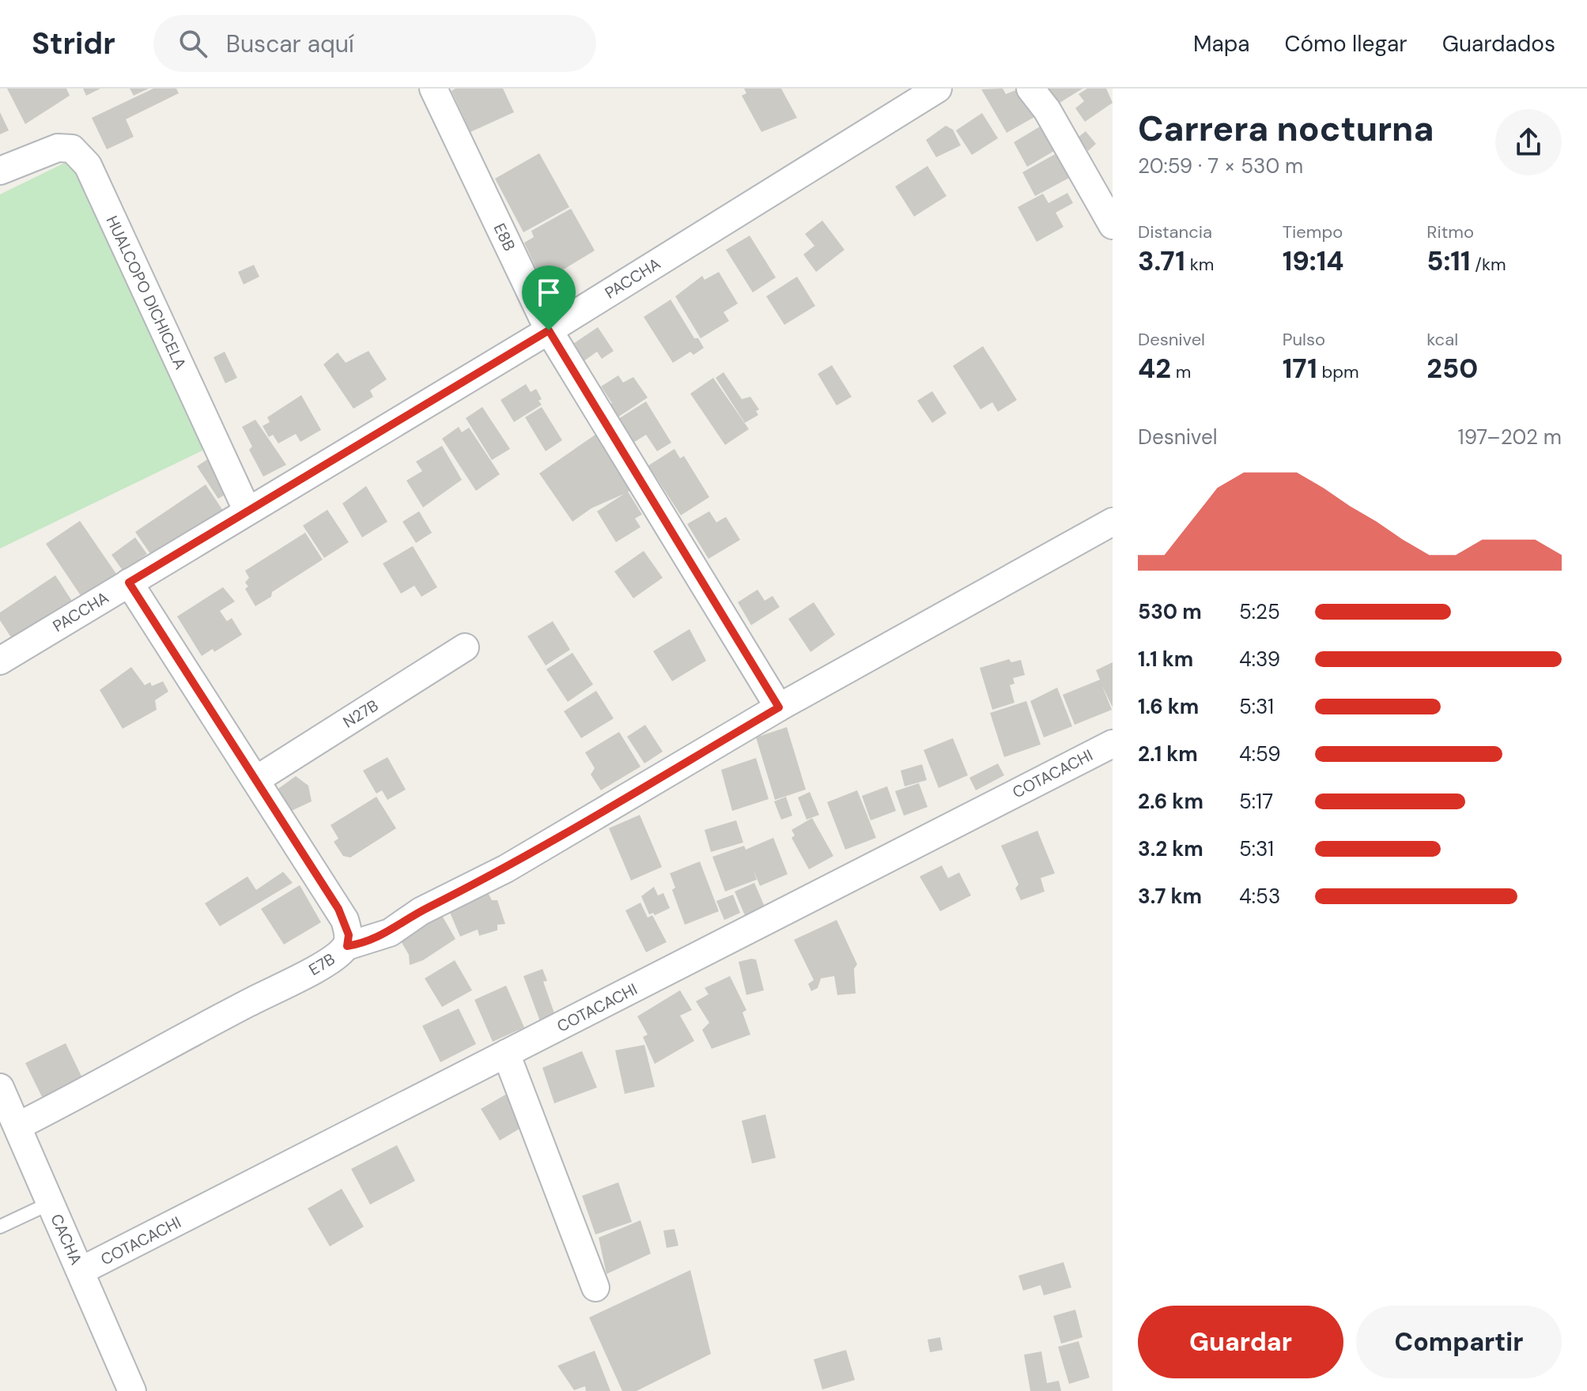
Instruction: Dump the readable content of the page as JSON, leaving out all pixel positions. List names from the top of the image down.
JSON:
{
  "streets": {
    "street": [
      "E8B",
      "PACCHA",
      "HUALCOPO DICHICELA",
      "N27B",
      "COTACACHI",
      "E7B",
      "CACHA"
    ]
  },
  "crossings": [
    ["E8B", "PACCHA"],
    ["PACCHA", "HUALCOPO DICHICELA"],
    ["PACCHA", "E7B"],
    ["N27B", "E7B"],
    ["COTACACHI", "CACHA"],
    ["E7B", "CACHA"]
  ],
  "page": {
    "header": "Stridr",
    "search": "Buscar aquí",
    "nav": ["Mapa", "Cómo llegar", "Guardados"],
    "heading": ["Carrera nocturna", "20:59 · 7 × 530 m"],
    "stats": [
      ["Distancia", "3.71 km"],
      ["Tiempo", "19:14"],
      ["Ritmo", "5:11 /km"],
      ["Desnivel", "42 m"],
      ["Pulso", "171 bpm"],
      ["kcal", "250"]
    ],
    "chart": ["Desnivel", "197–202 m"],
    "list": [
      {
        "name": "530 m",
        "note": "5:25"
      },
      {
        "name": "1.1 km",
        "note": "4:39"
      },
      {
        "name": "1.6 km",
        "note": "5:31"
      },
      {
        "name": "2.1 km",
        "note": "4:59"
      },
      {
        "name": "2.6 km",
        "note": "5:17"
      },
      {
        "name": "3.2 km",
        "note": "5:31"
      },
      {
        "name": "3.7 km",
        "note": "4:53"
      }
    ],
    "buttons": ["Guardar", "Compartir"]
  }
}
